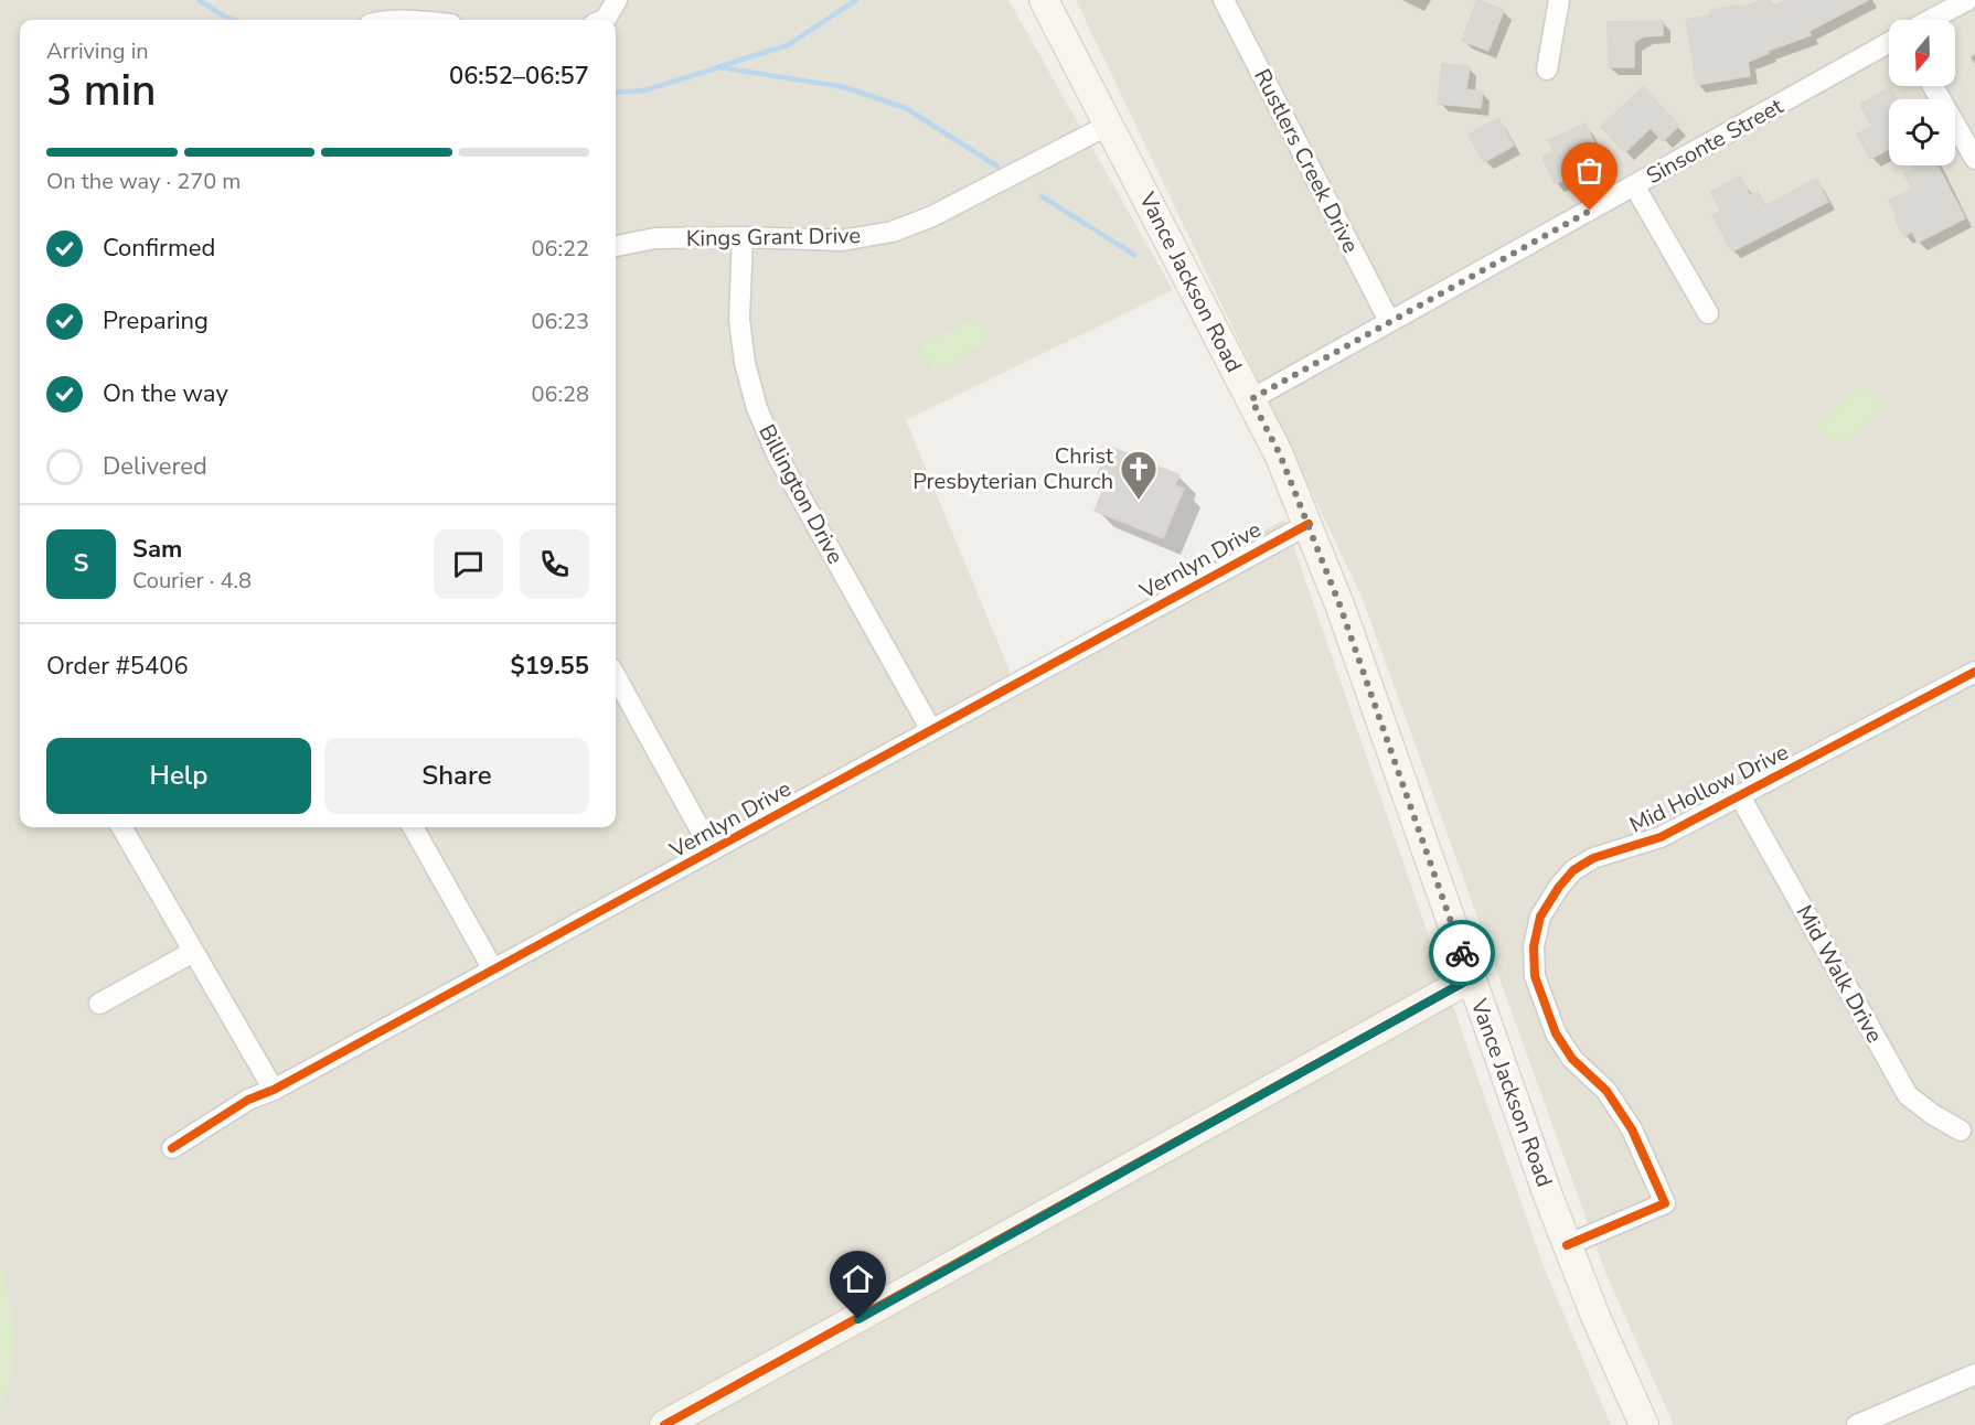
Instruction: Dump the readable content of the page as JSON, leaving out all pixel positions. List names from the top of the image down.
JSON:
{
  "streets": {
    "main road": ["Vance Jackson Road"],
    "street": [
      "Sinsonte Street",
      "Rustlers Creek Drive",
      "Kings Grant Drive",
      "Billington Drive",
      "Vernlyn Drive",
      "Mid Hollow Drive",
      "Mid Walk Drive"
    ]
  },
  "crossings": [
    ["Sinsonte Street", "Rustlers Creek Drive"],
    ["Sinsonte Street", "Vance Jackson Road"],
    ["Kings Grant Drive", "Vance Jackson Road"],
    ["Kings Grant Drive", "Billington Drive"],
    ["Vance Jackson Road", "Vernlyn Drive"],
    ["Vance Jackson Road", "Mid Hollow Drive"],
    ["Billington Drive", "Vernlyn Drive"],
    ["Mid Hollow Drive", "Mid Walk Drive"]
  ],
  "places": {
    "church": ["Christ Presbyterian Church"]
  },
  "north": "bottom",
  "page": {
    "heading": ["3 min", "Arriving in", "06:52–06:57"],
    "panel": [
      "Sam",
      "Courier · 4.8",
      "Order #5406",
      "$19.55"
    ],
    "bar": "On the way · 270 m",
    "list": [
      ["Confirmed", "06:22"],
      ["Preparing", "06:23"],
      ["On the way", "06:28"],
      "Delivered"
    ],
    "round": "S",
    "buttons": ["Help", "Share"]
  }
}
